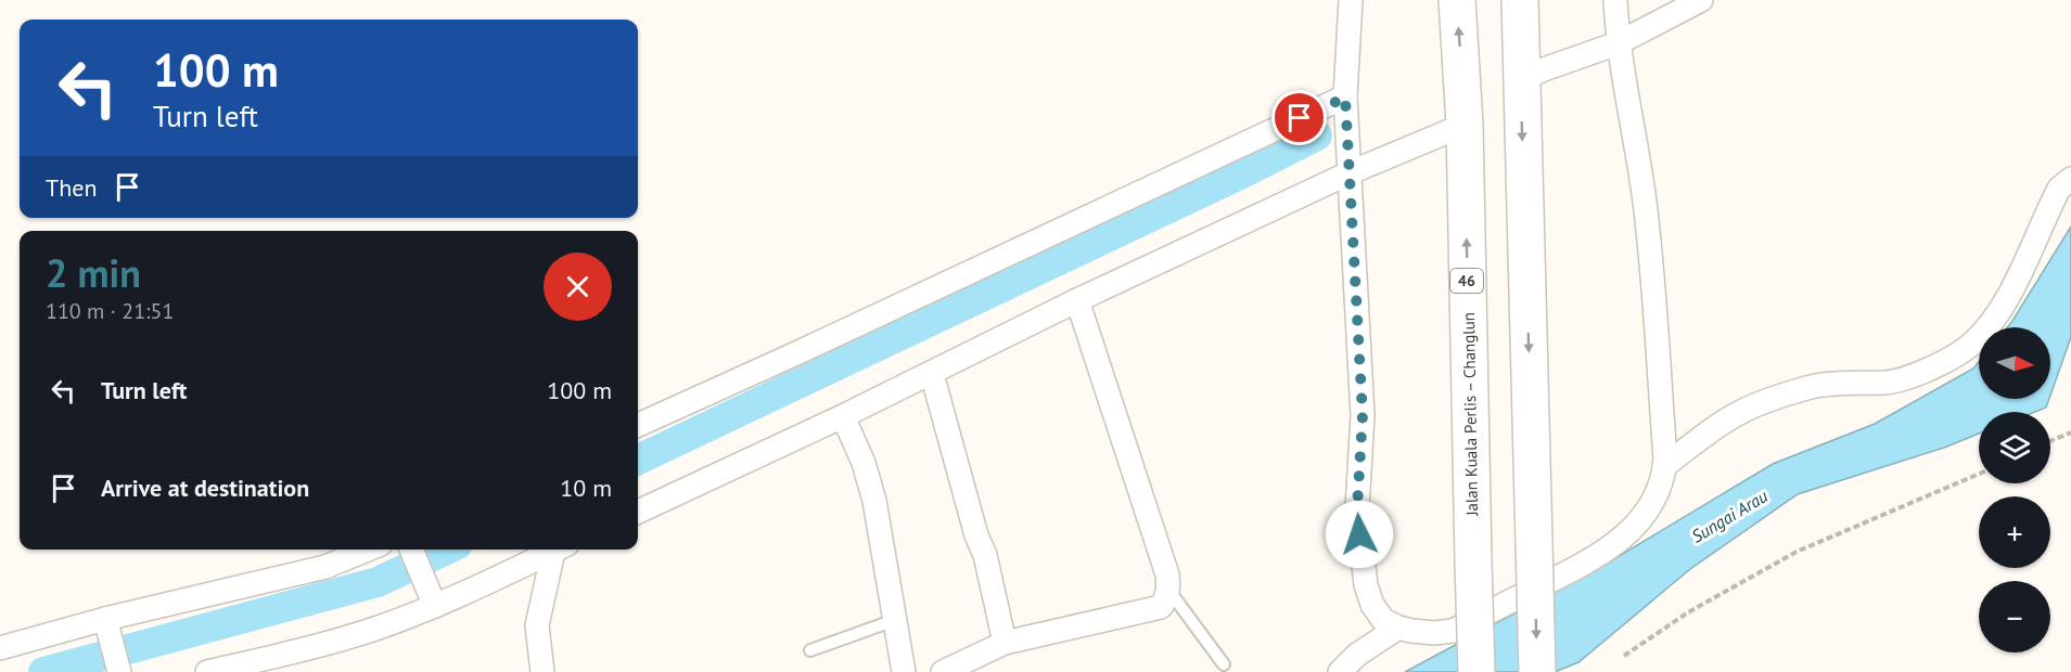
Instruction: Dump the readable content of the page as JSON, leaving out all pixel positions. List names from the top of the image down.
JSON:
{
  "streets": {
    "highway": ["46", "Jalan Kuala Perlis – Changlun"]
  },
  "water": ["Sungai Arau"],
  "north": "right",
  "page": {
    "turn": ["100 m", "Turn left"],
    "then": "Then",
    "heading": ["2 min", "110 m · 21:51"],
    "map_buttons": ["+", "−"],
    "list": [
      {
        "name": "Turn left",
        "value": "100 m"
      },
      {
        "name": "Arrive at destination",
        "value": "10 m"
      }
    ]
  }
}
